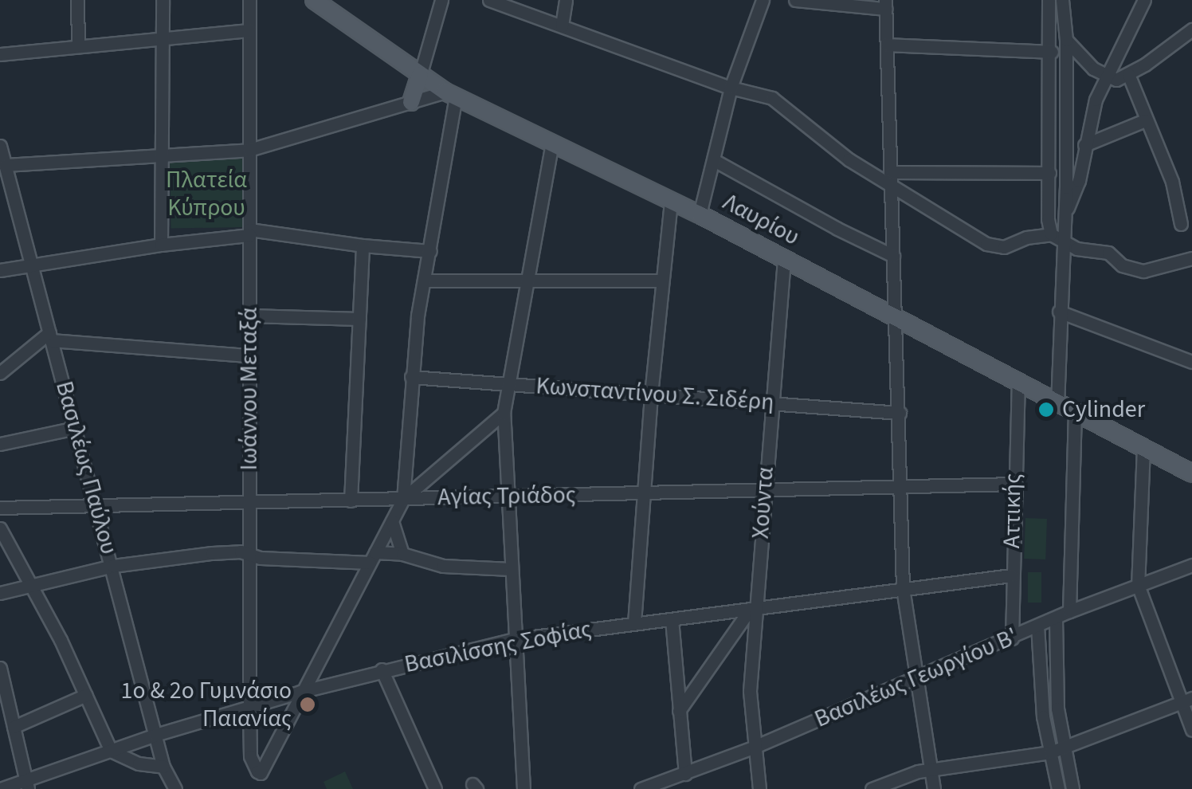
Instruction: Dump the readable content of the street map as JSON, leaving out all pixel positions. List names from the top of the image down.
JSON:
{
  "streets": {
    "main road": ["Λαυρίου"],
    "street": [
      "Ιωάννου Μεταξά",
      "Κωνσταντίνου Σ. Σιδέρη",
      "Βασιλέως Παύλου",
      "Αγίας Τριάδος",
      "Χούντα",
      "Αττικής",
      "Βασιλίσσης Σοφίας",
      "Βασιλέως Γεωργίου Β'"
    ]
  },
  "crossings": [
    ["Λαυρίου", "Χούντα"],
    ["Λαυρίου", "Αττικής"],
    ["Ιωάννου Μεταξά", "Αγίας Τριάδος"],
    ["Ιωάννου Μεταξά", "Βασιλίσσης Σοφίας"],
    ["Κωνσταντίνου Σ. Σιδέρη", "Χούντα"],
    ["Βασιλέως Παύλου", "Αγίας Τριάδος"],
    ["Βασιλέως Παύλου", "Βασιλίσσης Σοφίας"],
    ["Αγίας Τριάδος", "Χούντα"],
    ["Αγίας Τριάδος", "Αττικής"],
    ["Χούντα", "Βασιλίσσης Σοφίας"],
    ["Χούντα", "Βασιλέως Γεωργίου Β'"],
    ["Αττικής", "Βασιλίσσης Σοφίας"],
    ["Αττικής", "Βασιλέως Γεωργίου Β'"]
  ],
  "parks": ["Πλατεία Κύπρου"],
  "places": ["Cylinder", "1ο & 2ο Γυμνάσιο Παιανίας"]
}
